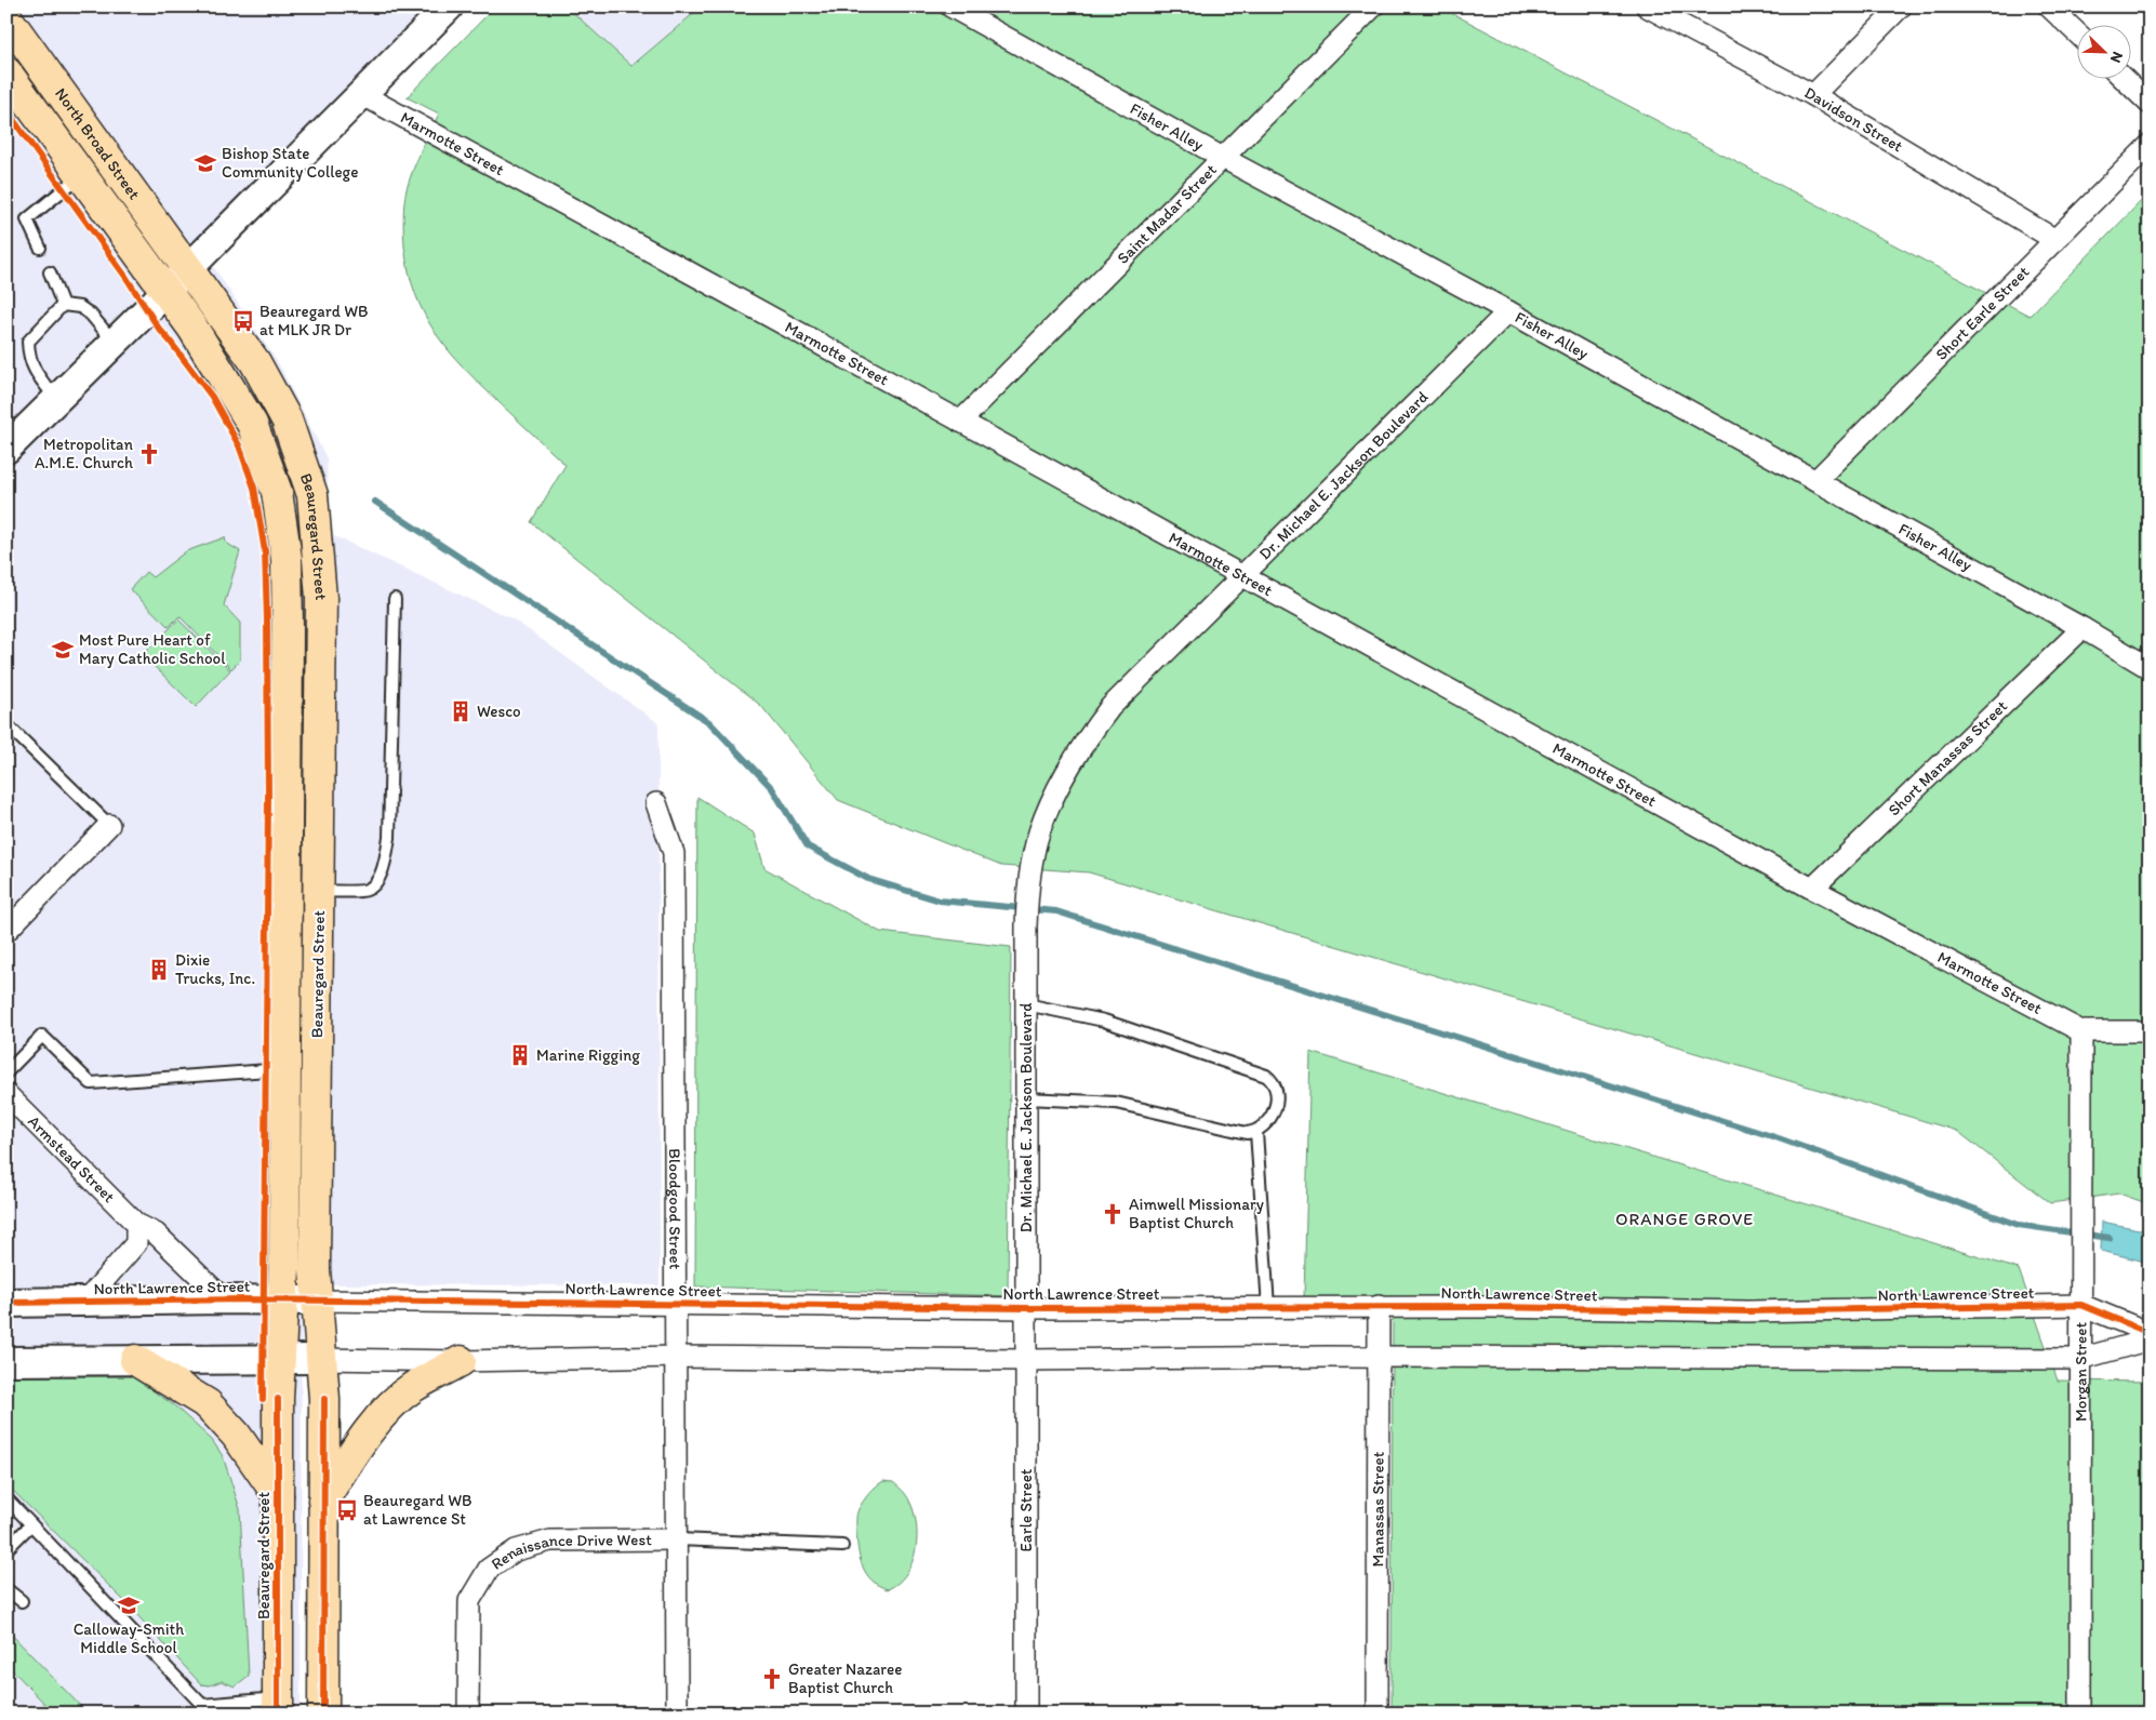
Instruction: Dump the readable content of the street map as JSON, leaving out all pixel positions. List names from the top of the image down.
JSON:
{
  "streets": {
    "main road": ["North Broad Street", "Beauregard Street"],
    "street": [
      "Davidson Street",
      "Fisher Alley",
      "Marmotte Street",
      "Saint Madar Street",
      "Short Earle Street",
      "Dr. Michael E. Jackson Boulevard",
      "Short Manassas Street",
      "Armstead Street",
      "Bloodgood Street",
      "North Lawrence Street",
      "Morgan Street",
      "Earle Street",
      "Manassas Street",
      "Renaissance Drive West"
    ]
  },
  "crossings": [
    ["Davidson Street", "Short Earle Street"],
    ["Fisher Alley", "Saint Madar Street"],
    ["Fisher Alley", "Short Earle Street"],
    ["Fisher Alley", "Dr. Michael E. Jackson Boulevard"],
    ["Fisher Alley", "Short Manassas Street"],
    ["North Broad Street", "Beauregard Street"],
    ["Marmotte Street", "Saint Madar Street"],
    ["Marmotte Street", "Dr. Michael E. Jackson Boulevard"],
    ["Marmotte Street", "Short Manassas Street"],
    ["Marmotte Street", "Morgan Street"],
    ["Dr. Michael E. Jackson Boulevard", "North Lawrence Street"],
    ["Dr. Michael E. Jackson Boulevard", "Earle Street"],
    ["Beauregard Street", "North Lawrence Street"],
    ["Armstead Street", "North Lawrence Street"],
    ["Bloodgood Street", "North Lawrence Street"],
    ["Bloodgood Street", "Renaissance Drive West"],
    ["North Lawrence Street", "Morgan Street"],
    ["North Lawrence Street", "Earle Street"],
    ["North Lawrence Street", "Manassas Street"]
  ],
  "districts": ["ORANGE GROVE"],
  "places": {
    "school or university": ["Bishop State Community College", "Most Pure Heart of Mary Catholic School", "Calloway-Smith Middle School"],
    "bus stop": ["Beauregard WB at MLK JR Dr", "Beauregard WB at Lawrence St"],
    "church": ["Metropolitan A.M.E. Church", "Aimwell Missionary Baptist Church", "Greater Nazaree Baptist Church"],
    "building": ["Wesco", "Dixie Trucks, Inc.", "Marine Rigging"]
  },
  "north": "bottom right"
}
